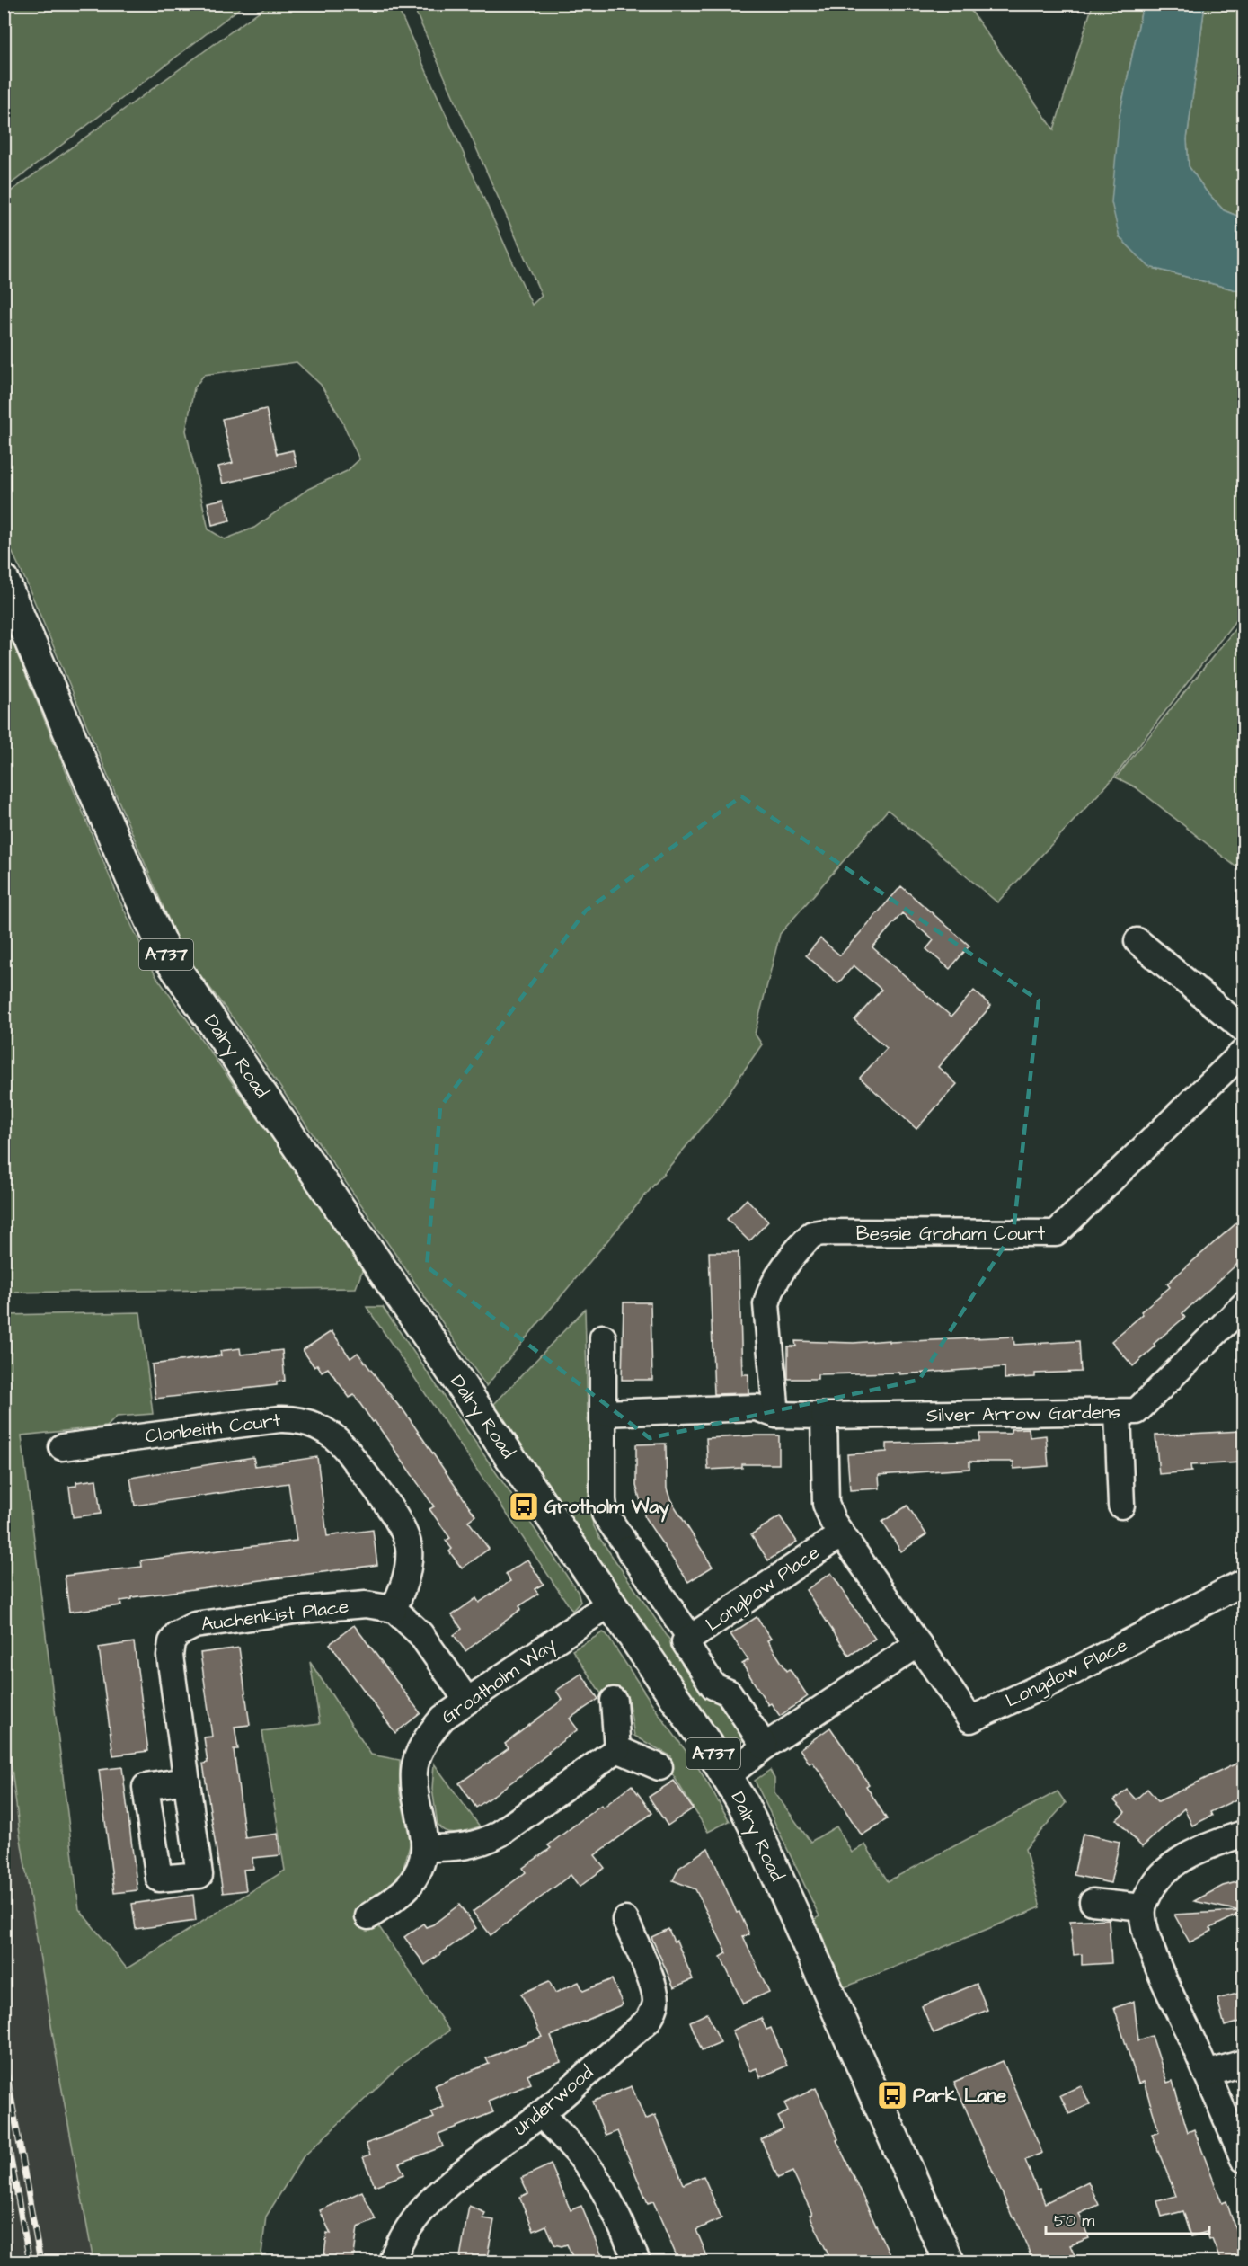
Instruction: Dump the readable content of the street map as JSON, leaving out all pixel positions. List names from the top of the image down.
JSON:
{
  "streets": {
    "highway": ["A737", "Dalry Road"],
    "street": [
      "Bessie Graham Court",
      "Silver Arrow Gardens",
      "Clonbeith Court",
      "Longbow Place",
      "Auchenkist Place",
      "Longdow Place",
      "Groatholm Way",
      "Underwood"
    ]
  },
  "crossings": [
    ["Dalry Road", "Groatholm Way"],
    ["Bessie Graham Court", "Silver Arrow Gardens"],
    ["Clonbeith Court", "Auchenkist Place"]
  ],
  "places": {
    "bus stop": ["Grotholm Way", "Park Lane"]
  },
  "scale_bar": "50 m"
}
